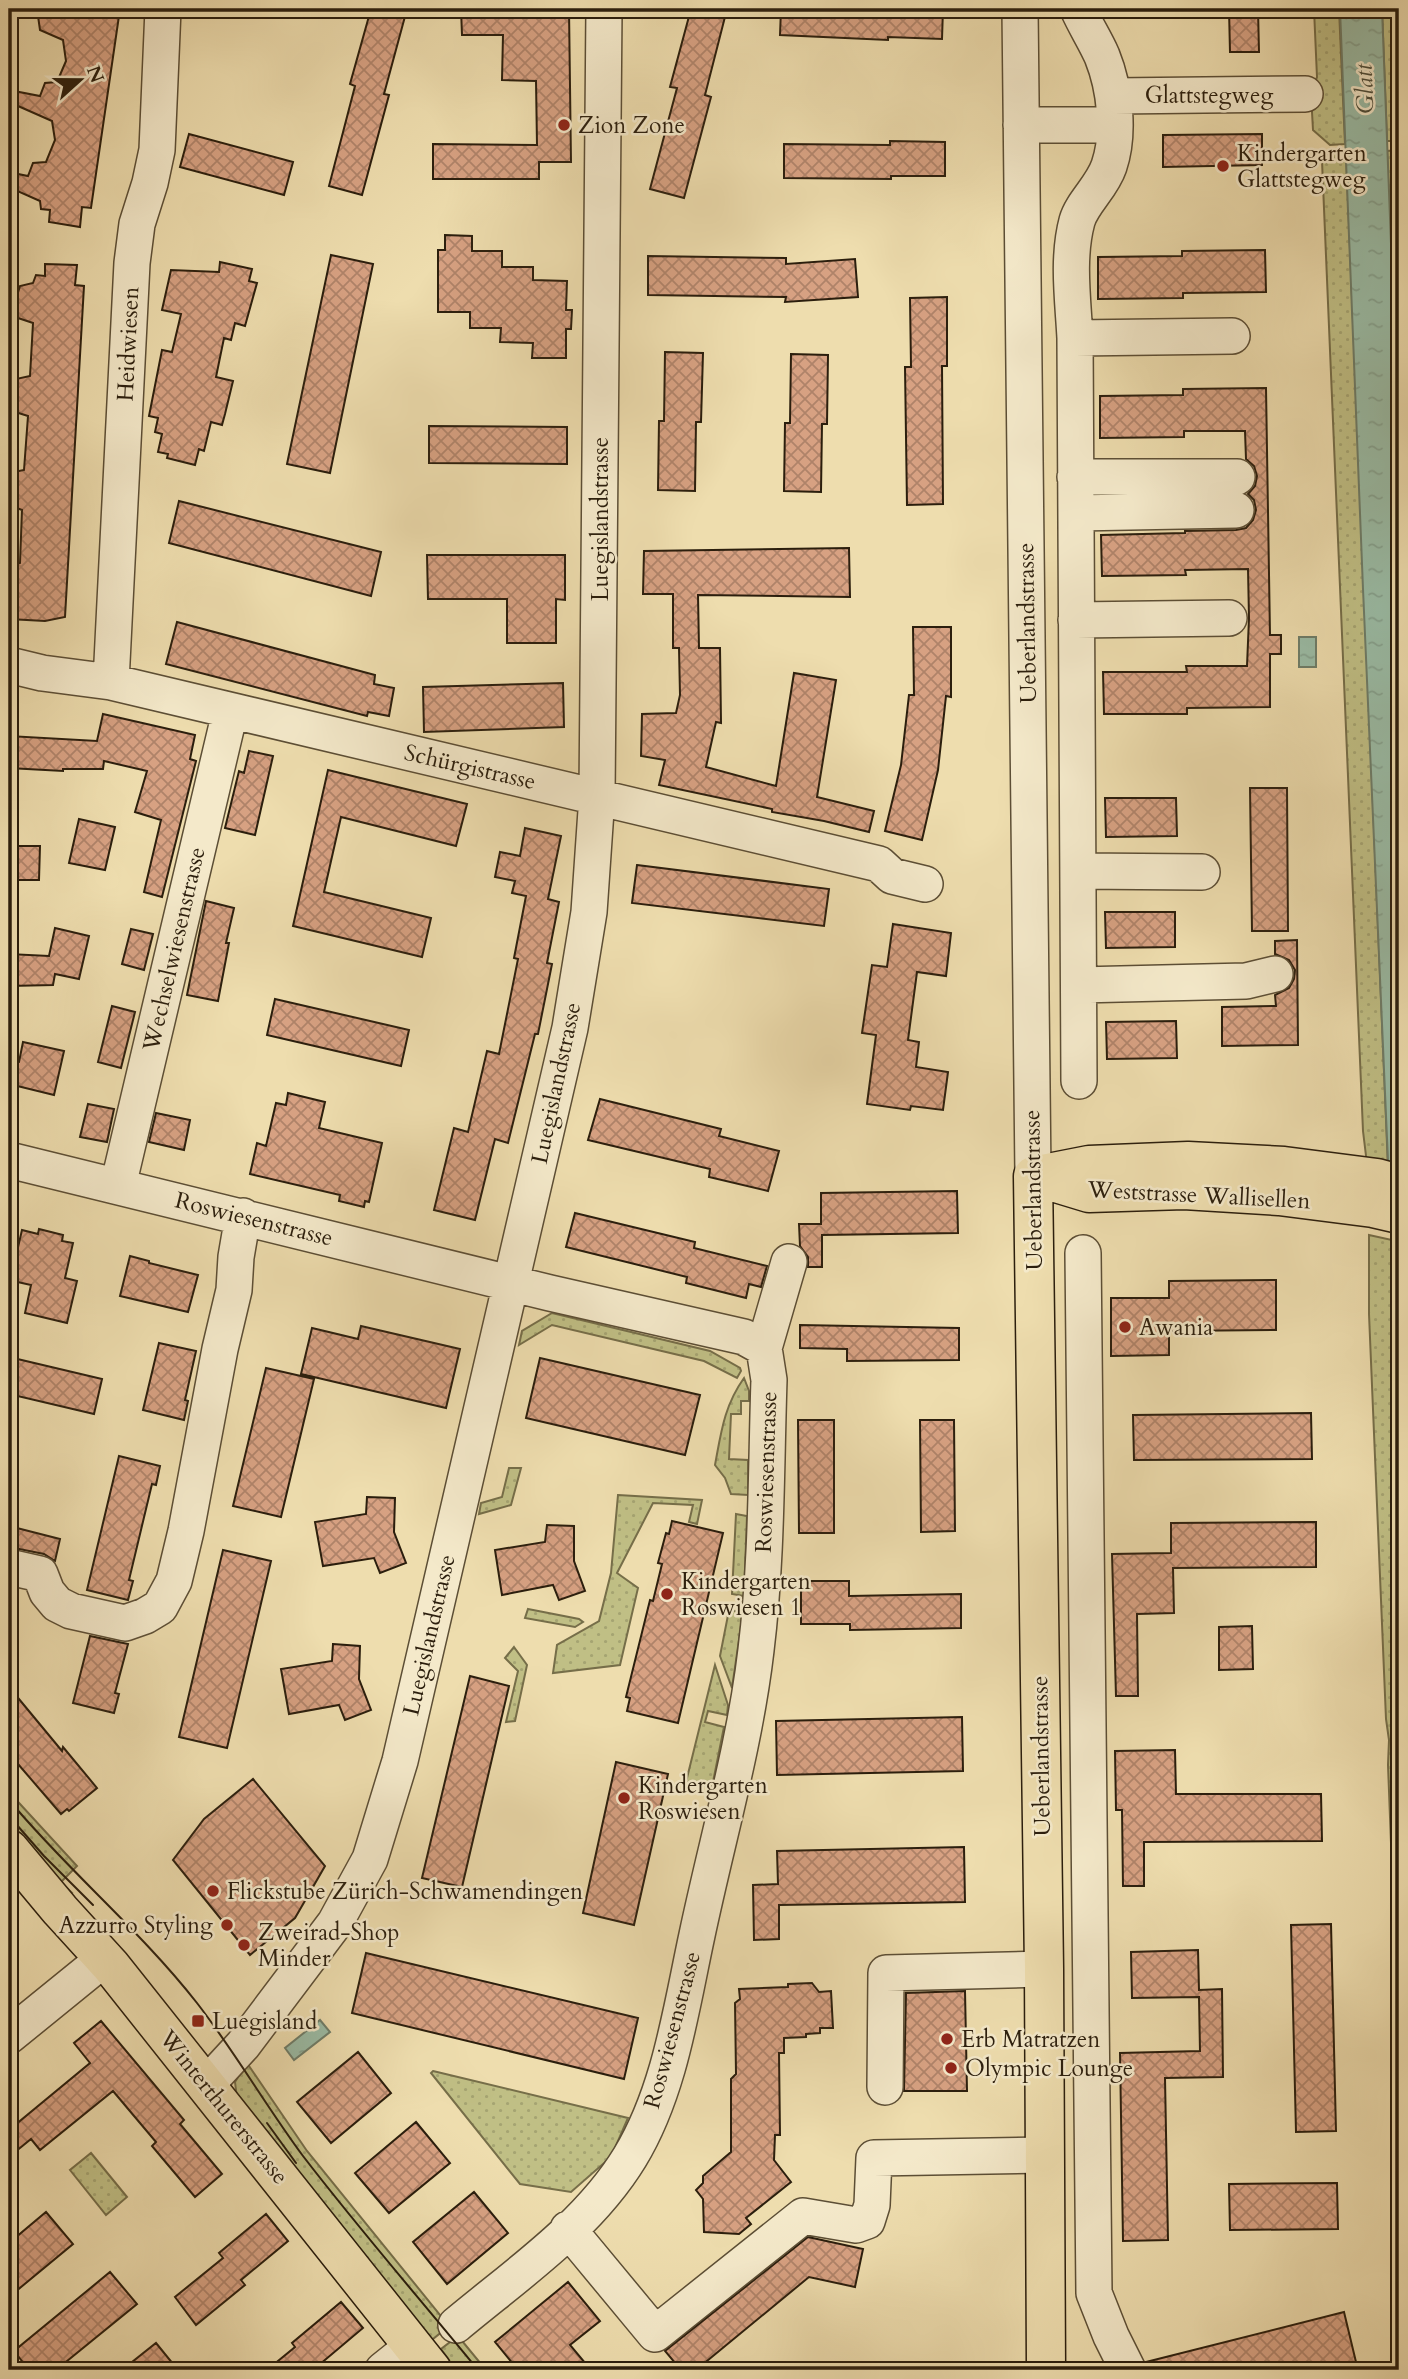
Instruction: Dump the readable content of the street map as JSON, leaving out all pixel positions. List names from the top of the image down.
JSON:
{
  "streets": {
    "main road": ["Ueberlandstrasse", "Weststrasse Wallisellen", "Winterthurerstrasse"],
    "street": [
      "Glattstegweg",
      "Heidwiesen",
      "Luegislandstrasse",
      "Schürgistrasse",
      "Wechselwiesenstrasse",
      "Roswiesenstrasse"
    ]
  },
  "crossings": [
    ["Glattstegweg", "Ueberlandstrasse"],
    ["Heidwiesen", "Schürgistrasse"],
    ["Luegislandstrasse", "Schürgistrasse"],
    ["Luegislandstrasse", "Roswiesenstrasse"],
    ["Luegislandstrasse", "Winterthurerstrasse"],
    ["Ueberlandstrasse", "Weststrasse Wallisellen"],
    ["Schürgistrasse", "Wechselwiesenstrasse"],
    ["Wechselwiesenstrasse", "Roswiesenstrasse"]
  ],
  "water": ["Glatt"],
  "places": {
    "other": [
      "Zion Zone",
      "Kindergarten Glattstegweg",
      "Awania",
      "Kindergarten Roswiesen 1",
      "Kindergarten Roswiesen",
      "Flickstube Zürich-Schwamendingen",
      "Azzurro Styling",
      "Zweirad-Shop Minder",
      "Erb Matratzen",
      "Olympic Lounge"
    ],
    "transit": ["Luegisland"]
  },
  "north": "right"
}
